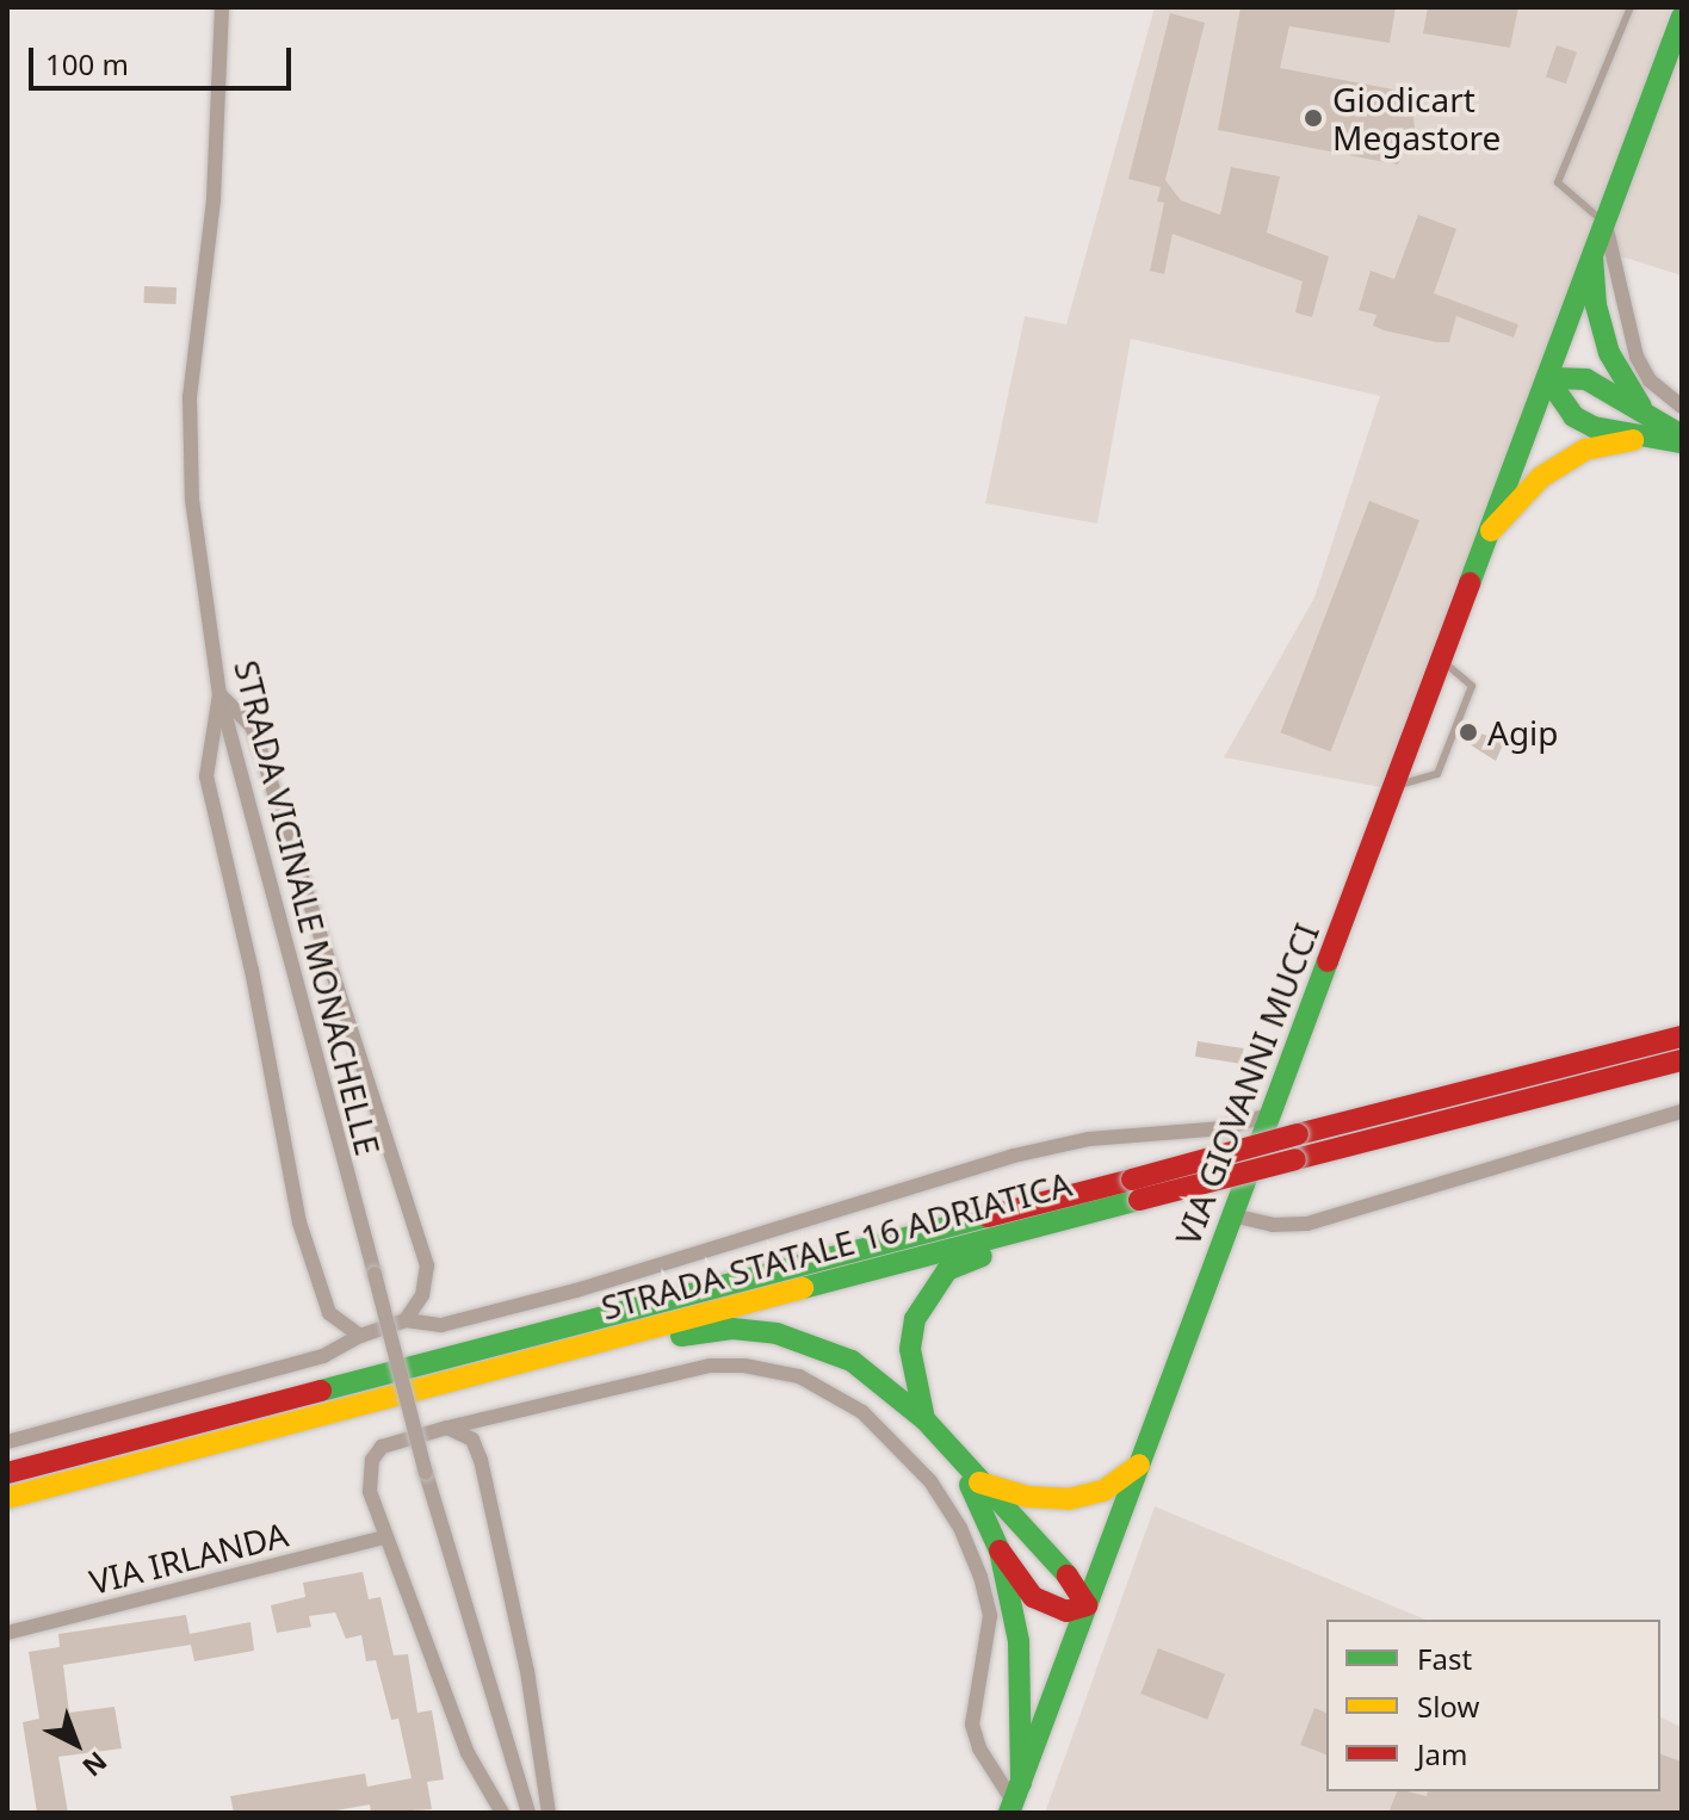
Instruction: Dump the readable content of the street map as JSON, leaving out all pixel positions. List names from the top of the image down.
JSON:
{
  "streets": {
    "main road": ["VIA GIOVANNI MUCCI", "STRADA STATALE 16 ADRIATICA"],
    "street": ["STRADA VICINALE MONACHELLE", "VIA IRLANDA"]
  },
  "places": ["Giodicart Megastore", "Agip"],
  "legend": ["Fast", "Slow", "Jam"],
  "scale_bar": "100 m",
  "north": "bottom right"
}
